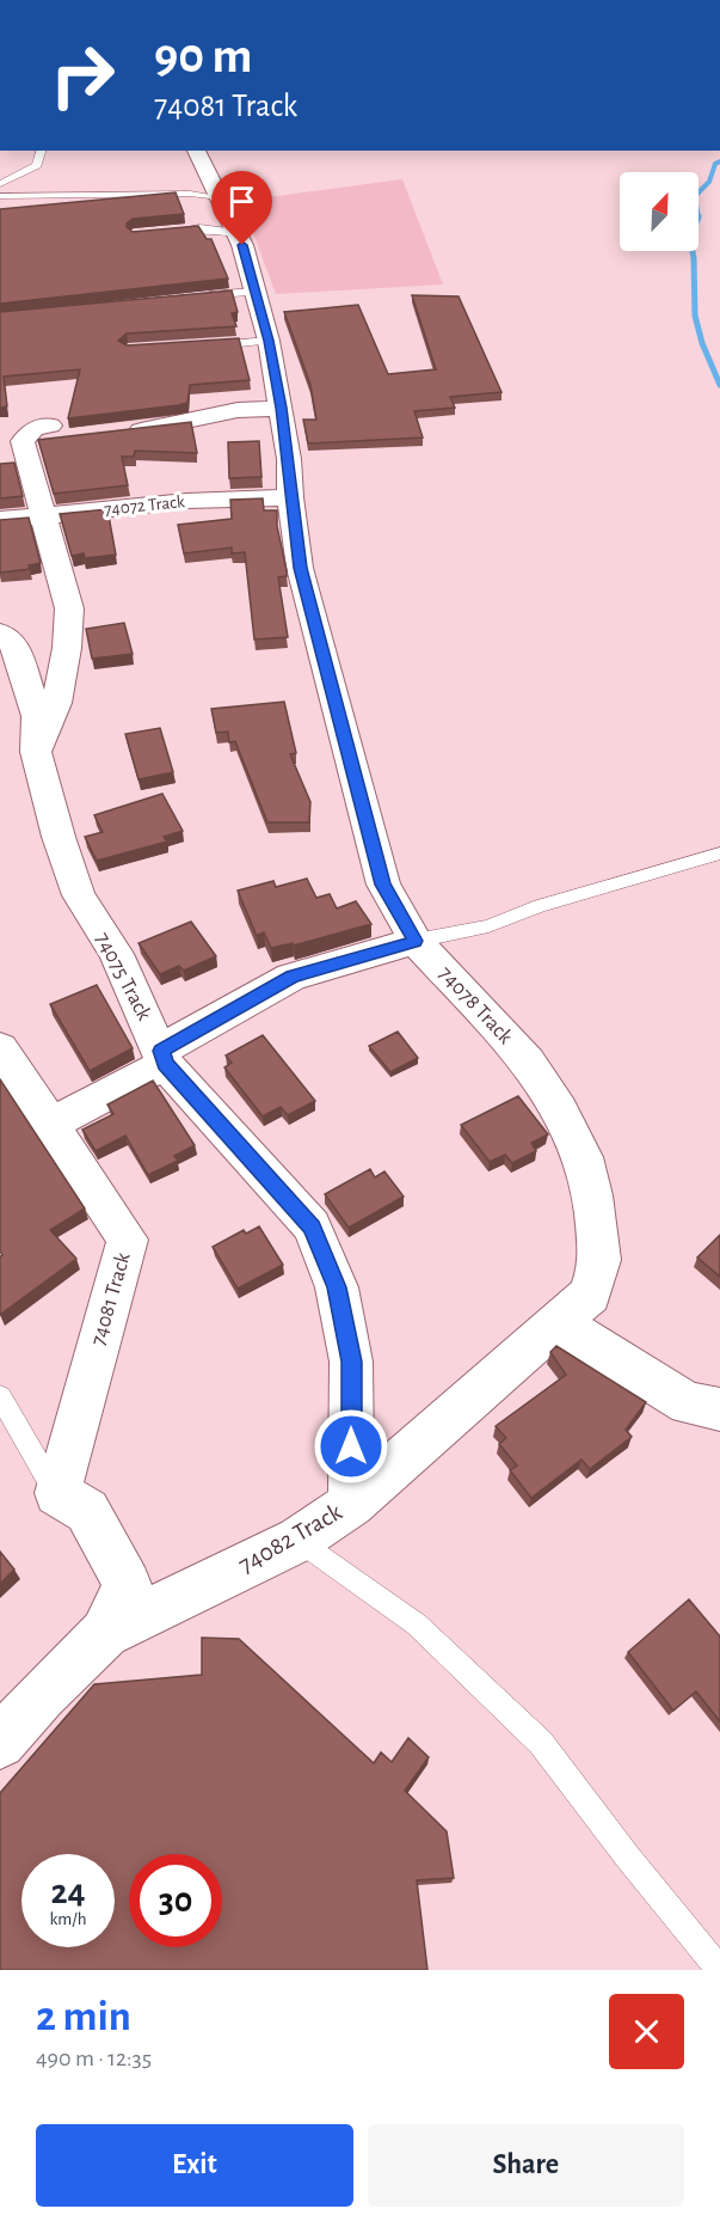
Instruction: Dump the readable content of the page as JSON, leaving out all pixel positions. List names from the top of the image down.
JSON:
{
  "streets": {
    "street": [
      "74072 Track",
      "74075 Track",
      "74078 Track",
      "74081 Track",
      "74082 Track"
    ]
  },
  "crossings": [
    ["74072 Track", "74078 Track"],
    ["74075 Track", "74082 Track"],
    ["74078 Track", "74082 Track"]
  ],
  "north": "top right",
  "page": {
    "turn": ["90 m", "74081 Track"],
    "speed": "24 km/h",
    "limit": "30",
    "heading": ["2 min", "490 m · 12:35"],
    "buttons": ["Exit", "Share"]
  }
}
